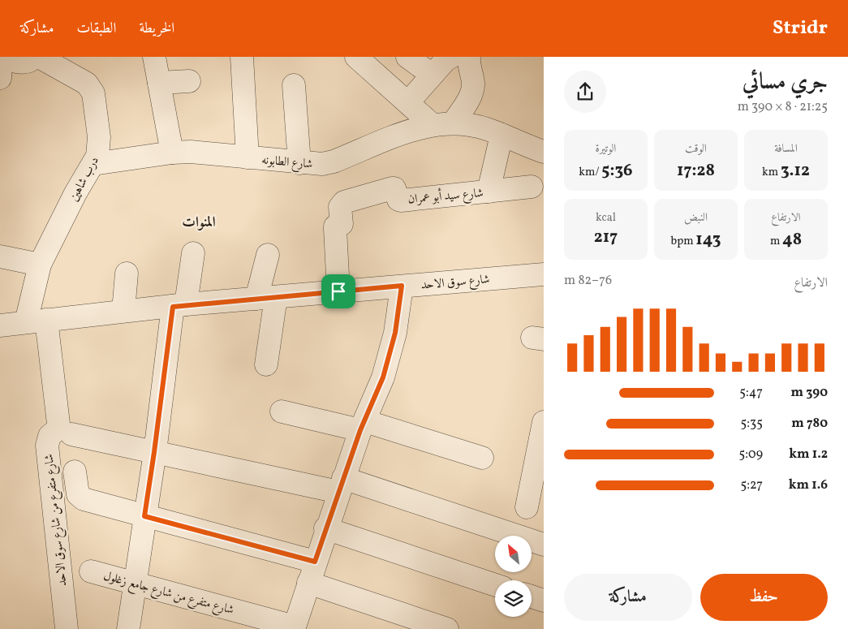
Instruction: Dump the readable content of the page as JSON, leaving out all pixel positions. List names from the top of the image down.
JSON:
{
  "streets": {
    "street": [
      "شارع الطابونه",
      "درب شاهين",
      "شارع سيد أبو عمران",
      "شارع سوق الاحد",
      "شارع متفرع من شارع سوق الاحد",
      "شارع متفرع من شارع جامع زغلول"
    ]
  },
  "crossings": [
    ["شارع الطابونه", "درب شاهين"],
    ["درب شاهين", "شارع سوق الاحد"],
    ["درب شاهين", "شارع متفرع من شارع سوق الاحد"],
    ["شارع سيد أبو عمران", "شارع سوق الاحد"],
    ["شارع سوق الاحد", "شارع متفرع من شارع سوق الاحد"]
  ],
  "districts": ["المنوات"],
  "north": "top left",
  "page": {
    "header": "Stridr",
    "nav": ["الخريطة", "الطبقات", "مشاركة"],
    "heading": ["جري مسائي", "21:25 · 8 × 390 m"],
    "stats": [
      ["المسافة", "3.12 km"],
      ["الوقت", "17:28"],
      ["الوتيرة", "5:36 /km"],
      ["الارتفاع", "48 m"],
      ["النبض", "143 bpm"],
      ["kcal", "217"]
    ],
    "chart": ["الارتفاع", "76–82 m"],
    "list": [
      {
        "name": "390 m",
        "note": "5:47"
      },
      {
        "name": "780 m",
        "note": "5:35"
      },
      {
        "name": "1.2 km",
        "note": "5:09"
      },
      {
        "name": "1.6 km",
        "note": "5:27"
      }
    ],
    "buttons": ["حفظ", "مشاركة"]
  }
}
